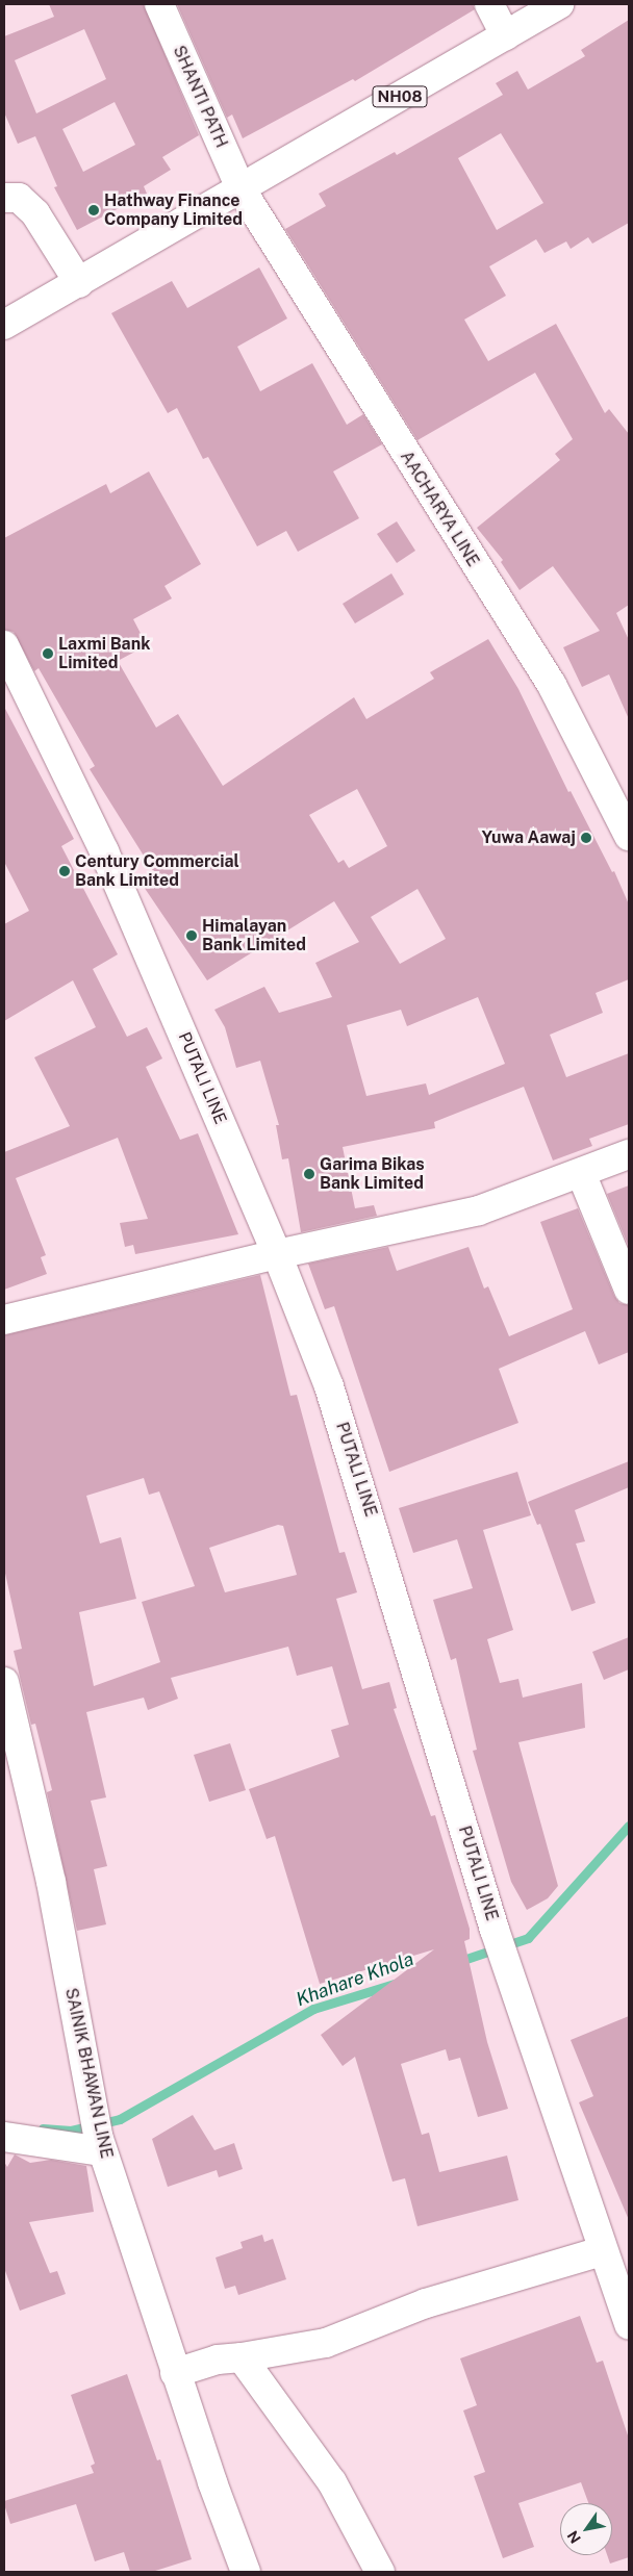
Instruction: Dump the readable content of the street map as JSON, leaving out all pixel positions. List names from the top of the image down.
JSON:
{
  "streets": {
    "street": [
      "SHANTI PATH",
      "NH08",
      "AACHARYA LINE",
      "PUTALI LINE",
      "SAINIK BHAWAN LINE"
    ]
  },
  "crossings": [
    ["SHANTI PATH", "NH08"],
    ["SHANTI PATH", "AACHARYA LINE"],
    ["NH08", "AACHARYA LINE"]
  ],
  "water": ["Khahare Khola"],
  "places": [
    "Hathway Finance Company Limited",
    "Laxmi Bank Limited",
    "Yuwa Aawaj",
    "Century Commercial Bank Limited",
    "Himalayan Bank Limited",
    "Garima Bikas Bank Limited"
  ],
  "north": "bottom left"
}
